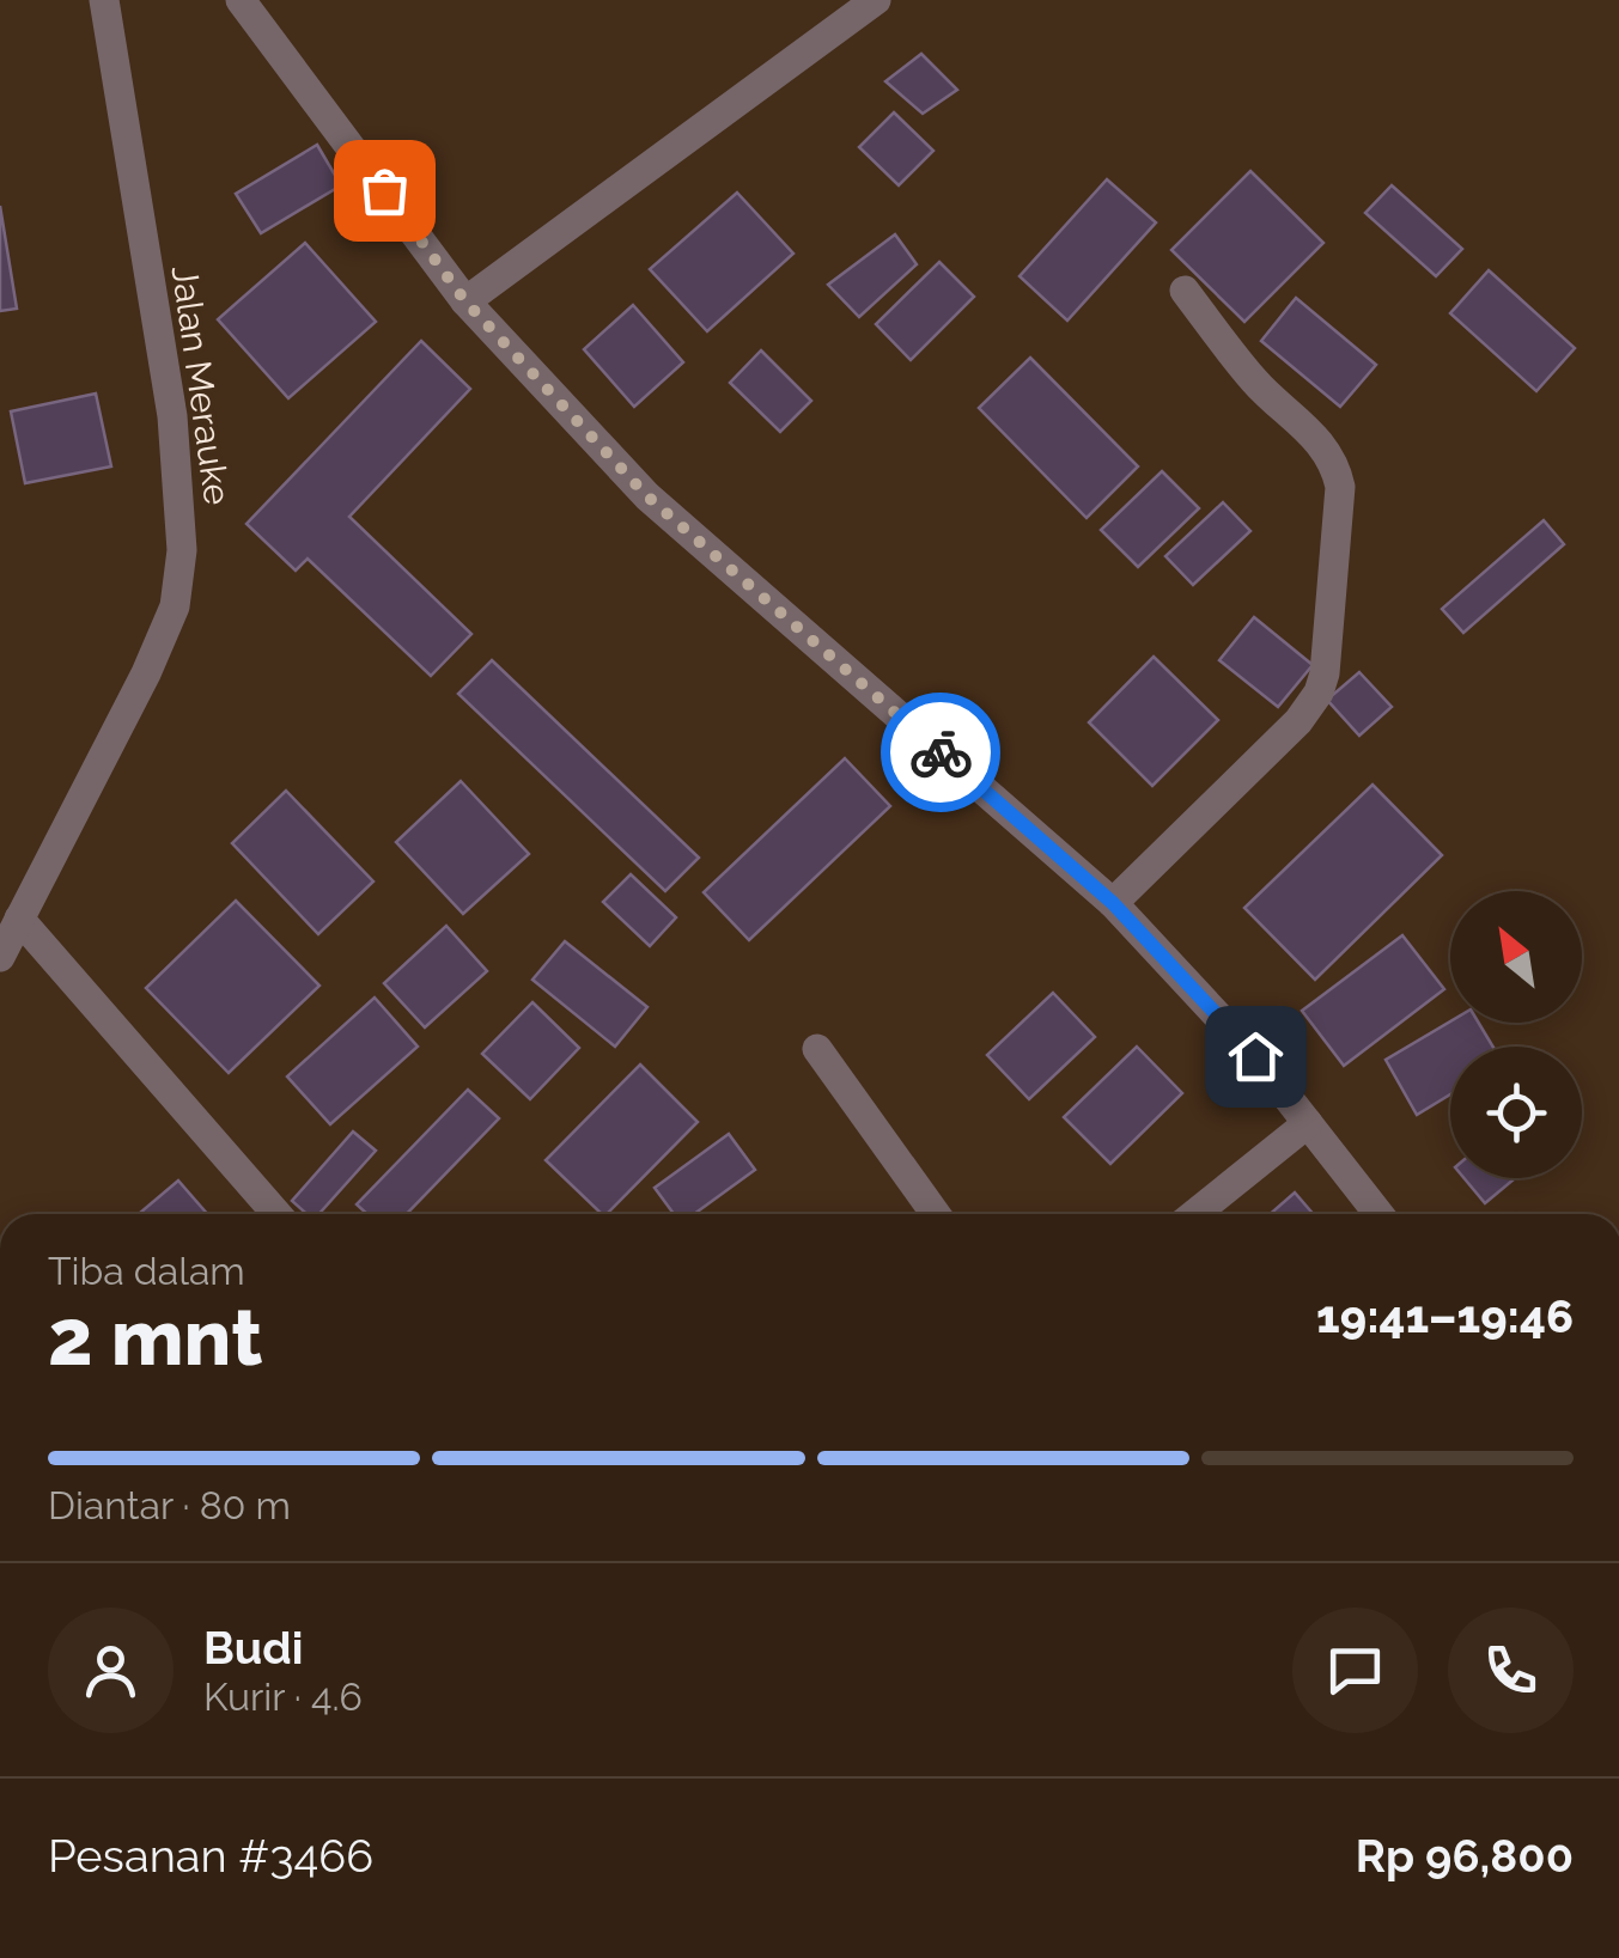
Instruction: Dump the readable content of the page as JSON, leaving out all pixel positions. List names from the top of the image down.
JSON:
{
  "streets": {
    "street": ["Jalan Merauke"]
  },
  "north": "top left",
  "page": {
    "heading": ["2 mnt", "Tiba dalam", "19:41–19:46"],
    "panel": [
      "Budi",
      "Kurir · 4.6",
      "Pesanan #3466",
      "Rp 96,800"
    ],
    "bar": "Diantar · 80 m"
  }
}
